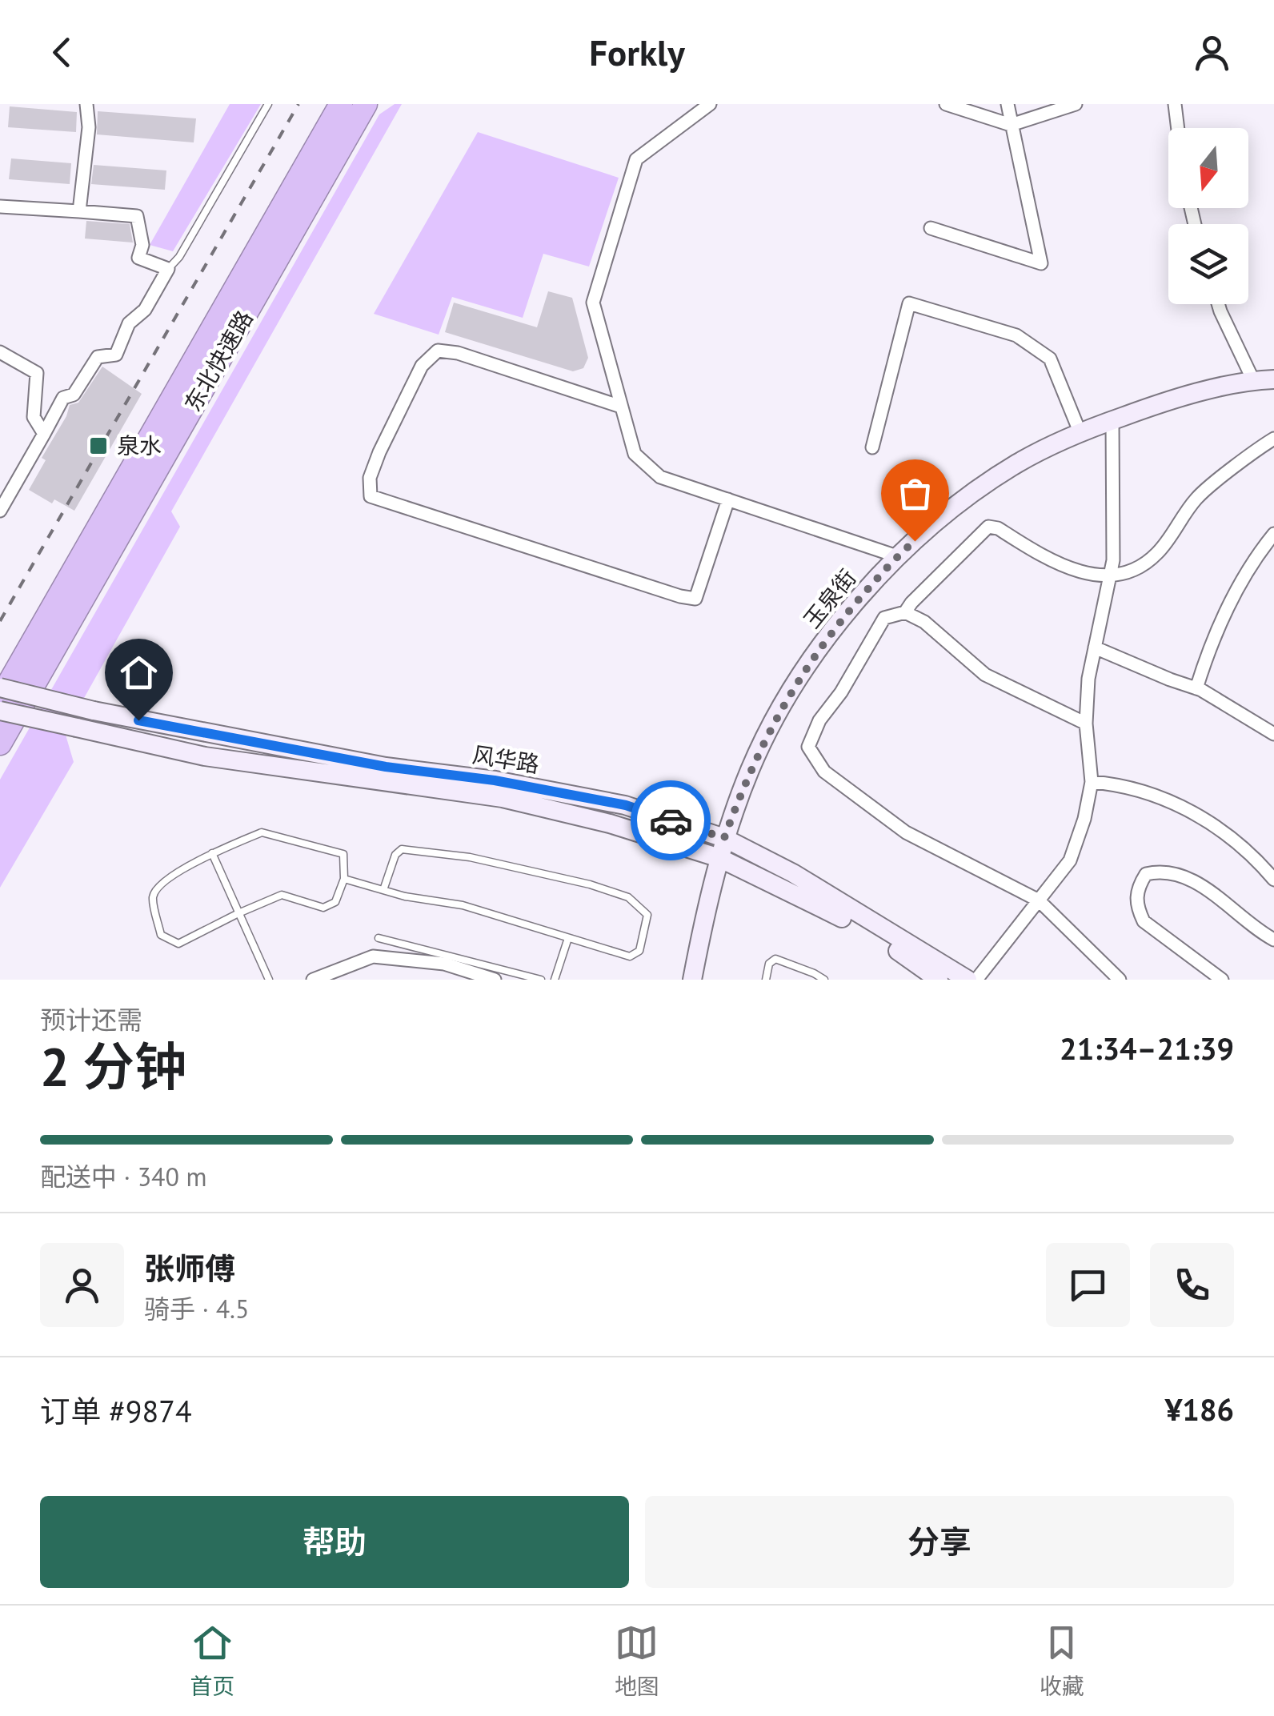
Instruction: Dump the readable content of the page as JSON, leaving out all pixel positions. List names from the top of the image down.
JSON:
{
  "streets": {
    "highway": ["东北快速路"],
    "street": ["玉泉街", "风华路"]
  },
  "crossings": [
    ["玉泉街", "风华路"]
  ],
  "places": {
    "transit": ["泉水"]
  },
  "north": "bottom",
  "page": {
    "header": "Forkly",
    "heading": ["2 分钟", "预计还需", "21:34–21:39"],
    "panel": [
      "张师傅",
      "骑手 · 4.5",
      "订单 #9874",
      "¥186"
    ],
    "bar": "配送中 · 340 m",
    "buttons": ["帮助", "分享"],
    "tabs": ["首页", "地图", "收藏"]
  }
}
